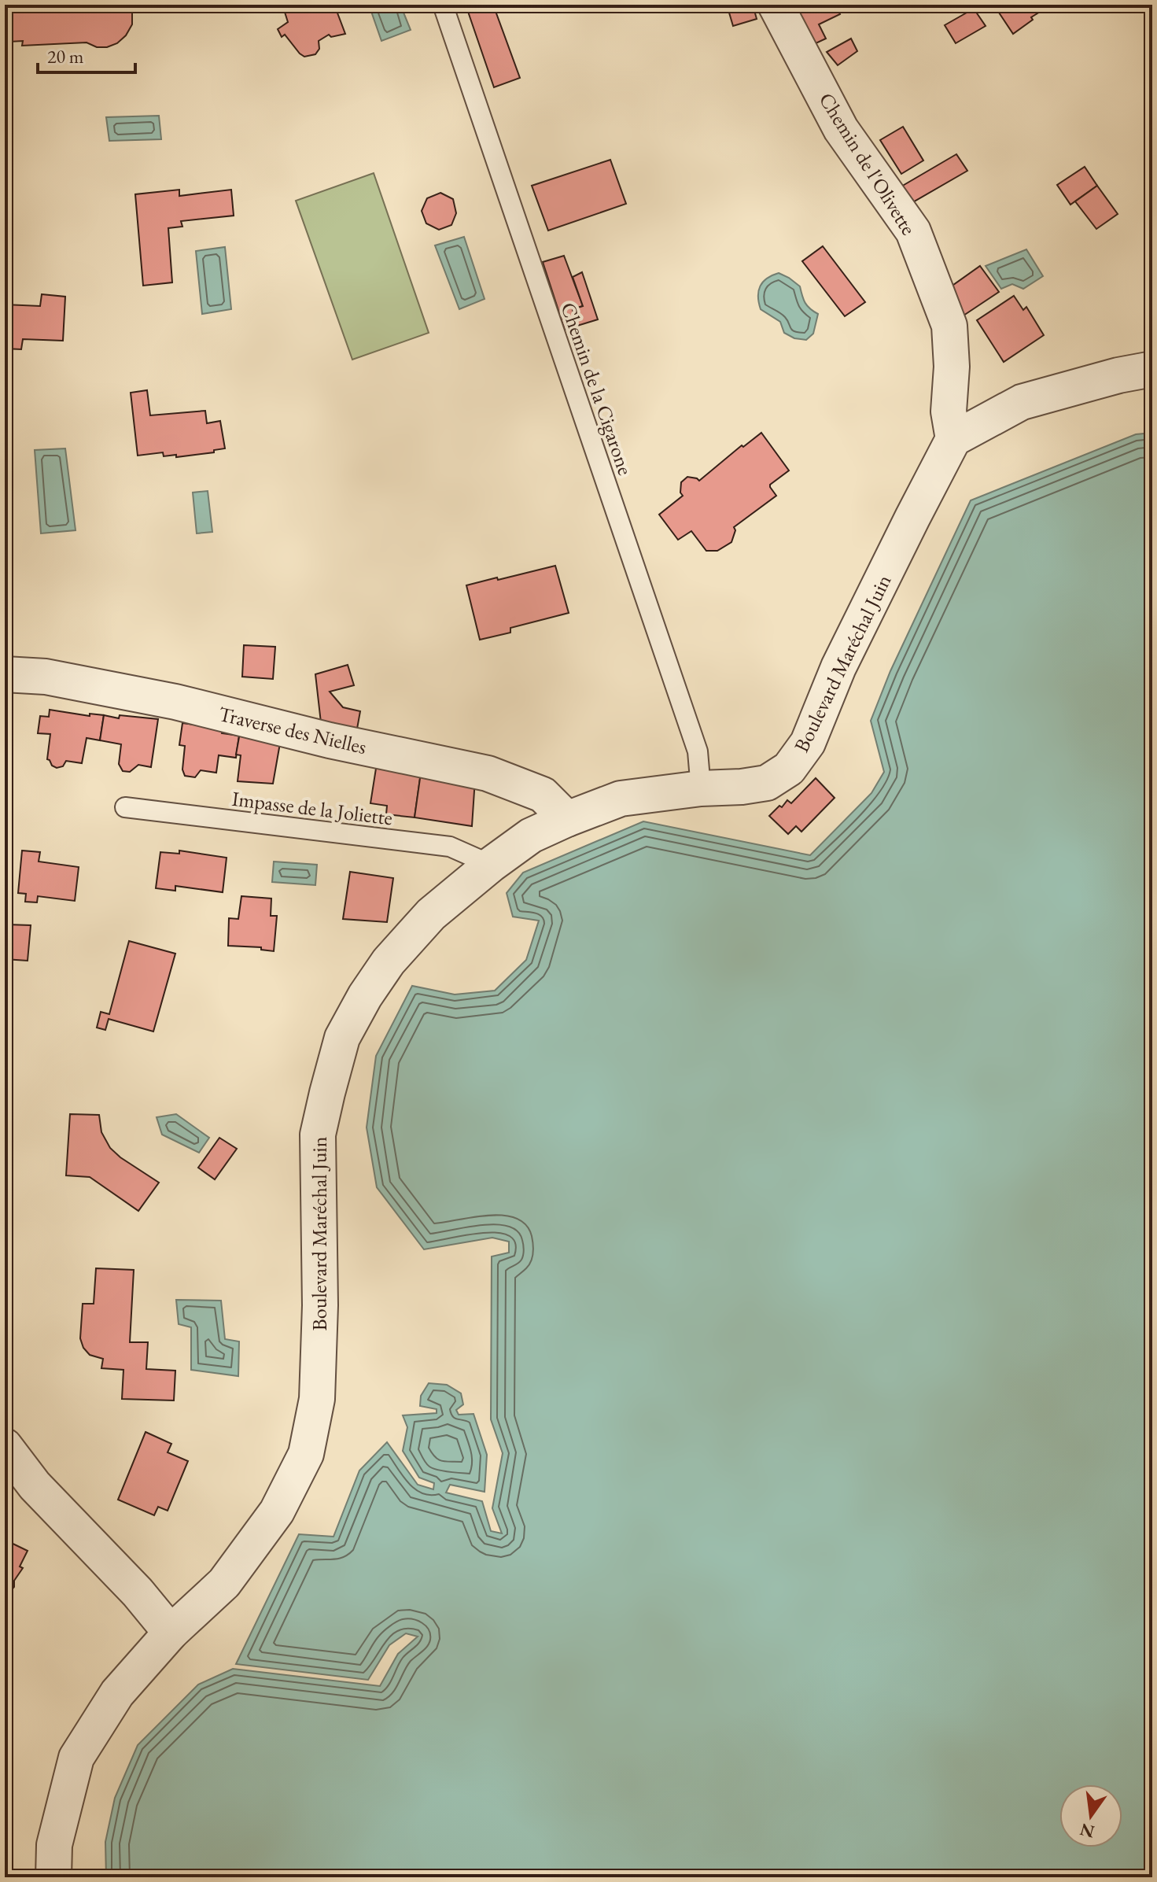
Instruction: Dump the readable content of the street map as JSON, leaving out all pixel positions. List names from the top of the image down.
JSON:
{
  "streets": {
    "street": ["Chemin de l'Olivette", "Boulevard Maréchal Juin", "Traverse des Nielles"],
    "lane": ["Chemin de la Cigarone", "Impasse de la Joliette"]
  },
  "crossings": [
    ["Chemin de l'Olivette", "Boulevard Maréchal Juin"],
    ["Chemin de la Cigarone", "Boulevard Maréchal Juin"],
    ["Boulevard Maréchal Juin", "Traverse des Nielles"],
    ["Boulevard Maréchal Juin", "Impasse de la Joliette"]
  ],
  "scale_bar": "20 m",
  "north": "bottom"
}
